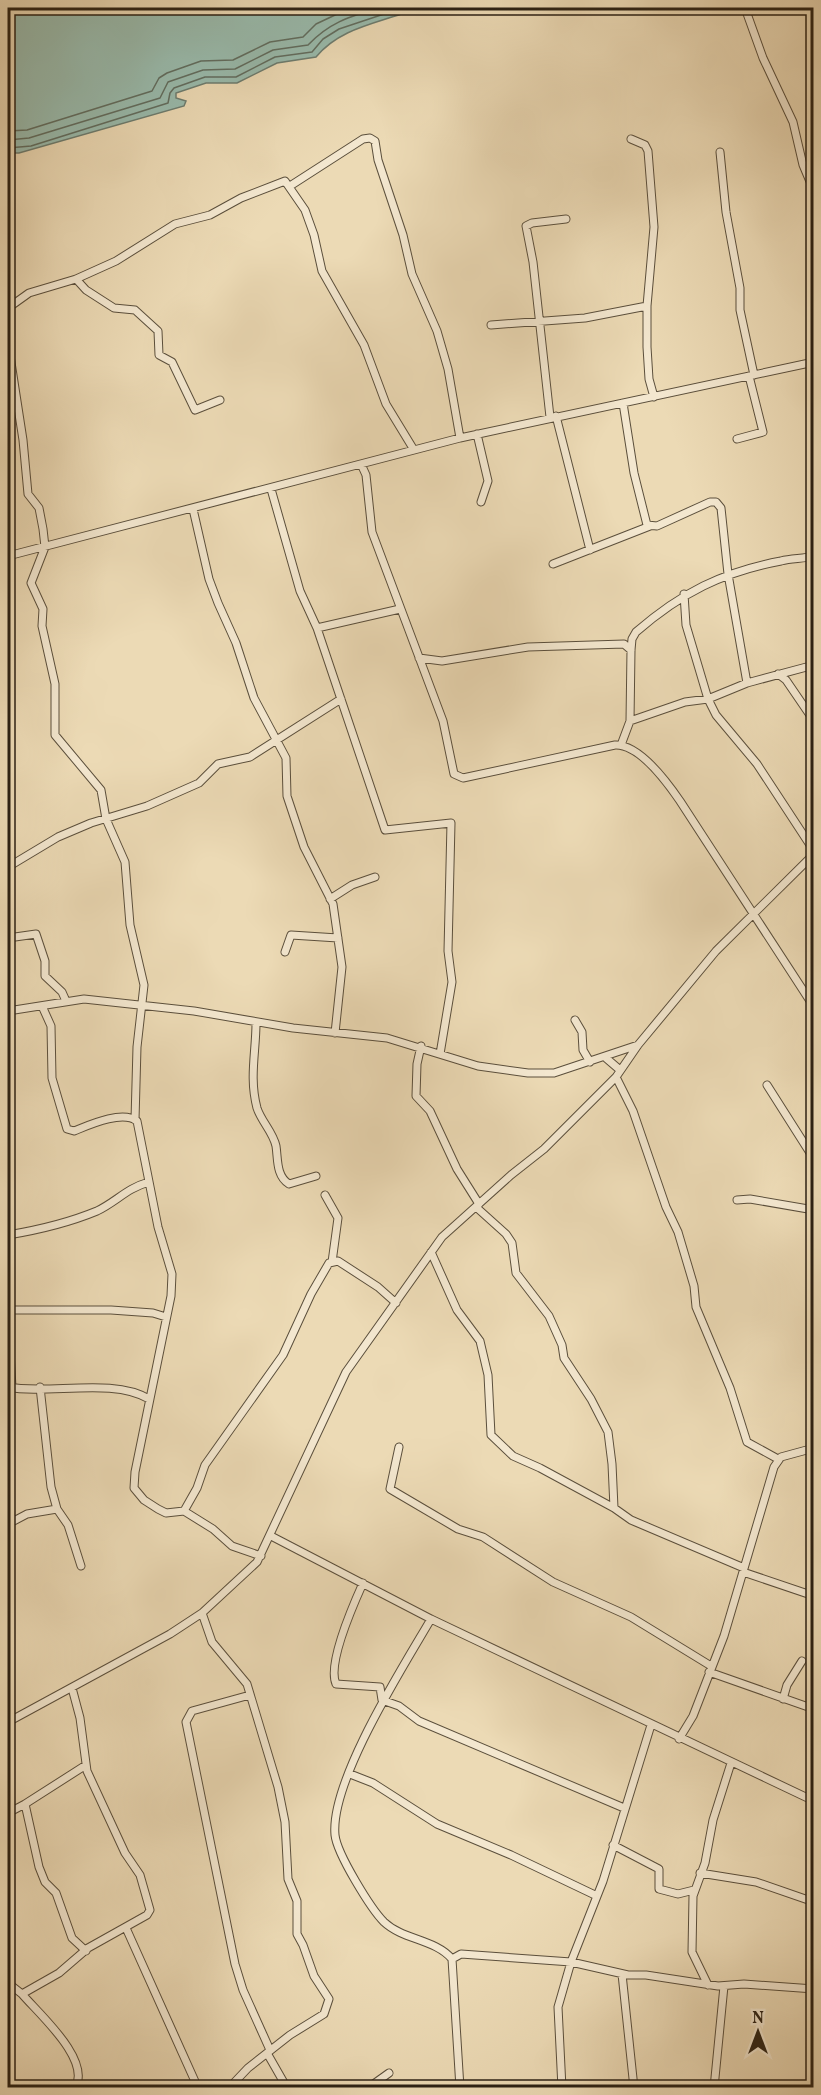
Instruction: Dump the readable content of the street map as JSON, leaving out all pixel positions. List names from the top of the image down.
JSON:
{
  "north": "top"
}
